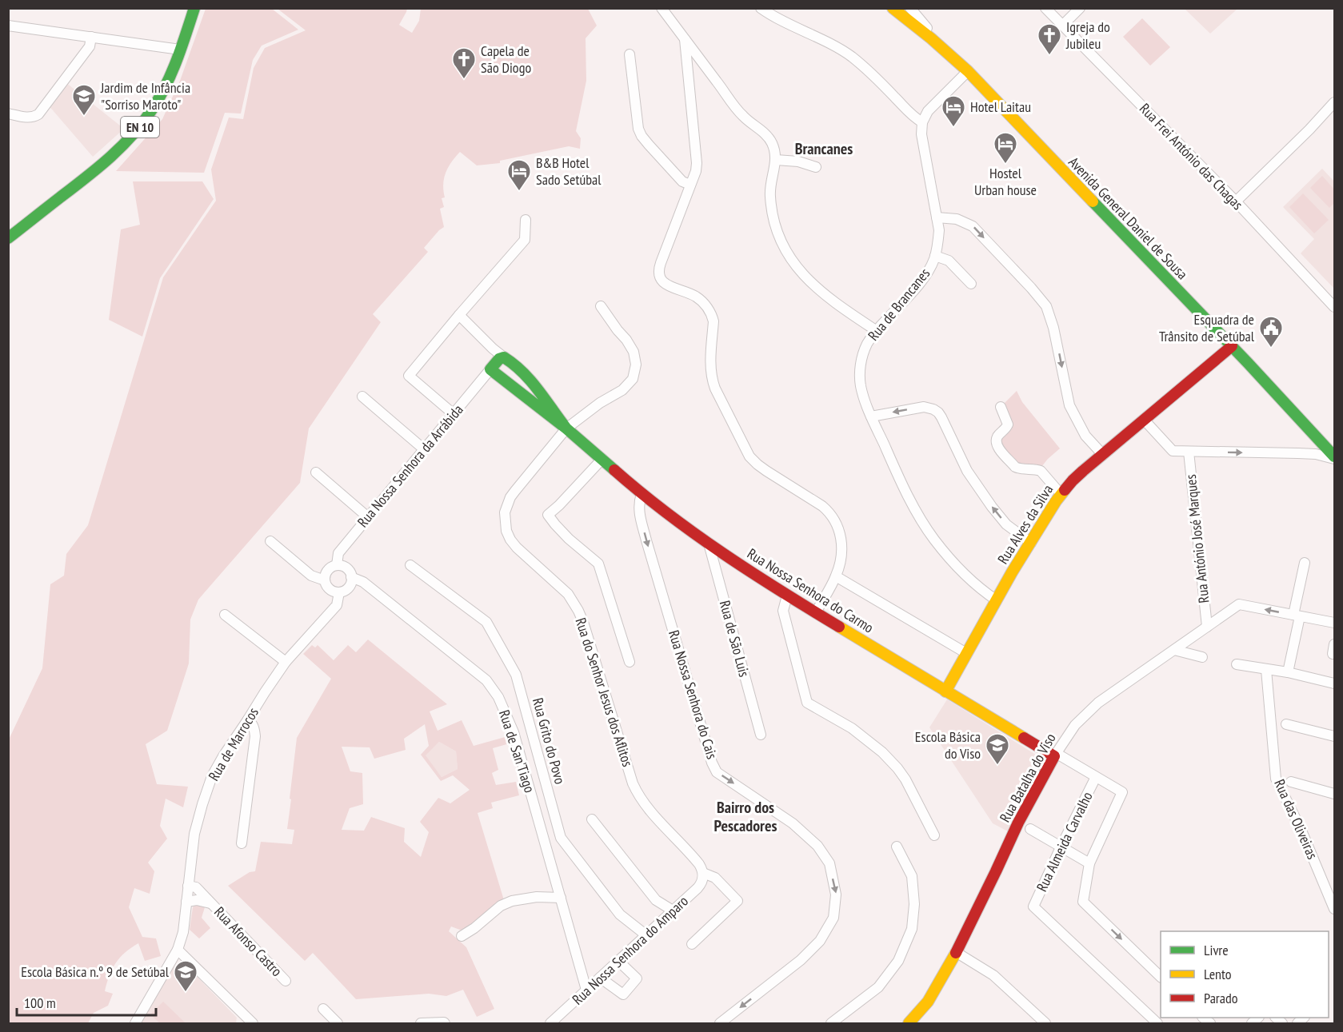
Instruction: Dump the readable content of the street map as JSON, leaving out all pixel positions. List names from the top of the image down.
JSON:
{
  "streets": {
    "street": [
      "EN 10",
      "Rua Frei António das Chagas",
      "Avenida General Daniel de Sousa",
      "Rua de Brancanes",
      "Rua Nossa Senhora da Arrábida",
      "Rua Alves da Silva",
      "Rua António José Marques",
      "Rua Nossa Senhora do Carmo",
      "Rua de São Luis",
      "Rua do Senhor Jesus dos Aflitos",
      "Rua Nossa Senhora do Cais",
      "Rua Grito do Povo",
      "Rua de Marrocos",
      "Rua de San'Tiago",
      "Rua Batalha do Viso",
      "Rua das Oliveiras",
      "Rua Almeida Carvalho",
      "Rua Afonso Castro",
      "Rua Nossa Senhora do Amparo"
    ]
  },
  "crossings": [
    ["Avenida General Daniel de Sousa", "Rua Alves da Silva"],
    ["Rua de Brancanes", "Rua Alves da Silva"],
    ["Rua Nossa Senhora da Arrábida", "Rua de Marrocos"],
    ["Rua Nossa Senhora da Arrábida", "Rua de San'Tiago"],
    ["Rua Alves da Silva", "Rua Nossa Senhora do Carmo"],
    ["Rua António José Marques", "Rua Batalha do Viso"],
    ["Rua Nossa Senhora do Carmo", "Rua de São Luis"],
    ["Rua Nossa Senhora do Carmo", "Rua do Senhor Jesus dos Aflitos"],
    ["Rua Nossa Senhora do Carmo", "Rua Nossa Senhora do Cais"],
    ["Rua Nossa Senhora do Carmo", "Rua Batalha do Viso"],
    ["Rua do Senhor Jesus dos Aflitos", "Rua Nossa Senhora do Amparo"],
    ["Rua Grito do Povo", "Rua Nossa Senhora do Amparo"],
    ["Rua de Marrocos", "Rua de San'Tiago"],
    ["Rua de Marrocos", "Rua Afonso Castro"],
    ["Rua de San'Tiago", "Rua Nossa Senhora do Amparo"]
  ],
  "one_way": ["Rua Nossa Senhora do Cais"],
  "districts": ["Brancanes", "Bairro dos Pescadores"],
  "places": {
    "church": ["Igreja do Jubileu", "Capela de São Diogo"],
    "school or university": ["Jardim de Infância \"Sorriso Maroto\"", "Escola Básica do Viso", "Escola Básica n.º 9 de Setúbal"],
    "hotel": ["Hotel Laitau", "Hostel Urban house", "B&B Hotel Sado Setúbal"],
    "public building": ["Esquadra de Trânsito de Setúbal"]
  },
  "legend": ["Livre", "Lento", "Parado"],
  "scale_bar": "100 m"
}
